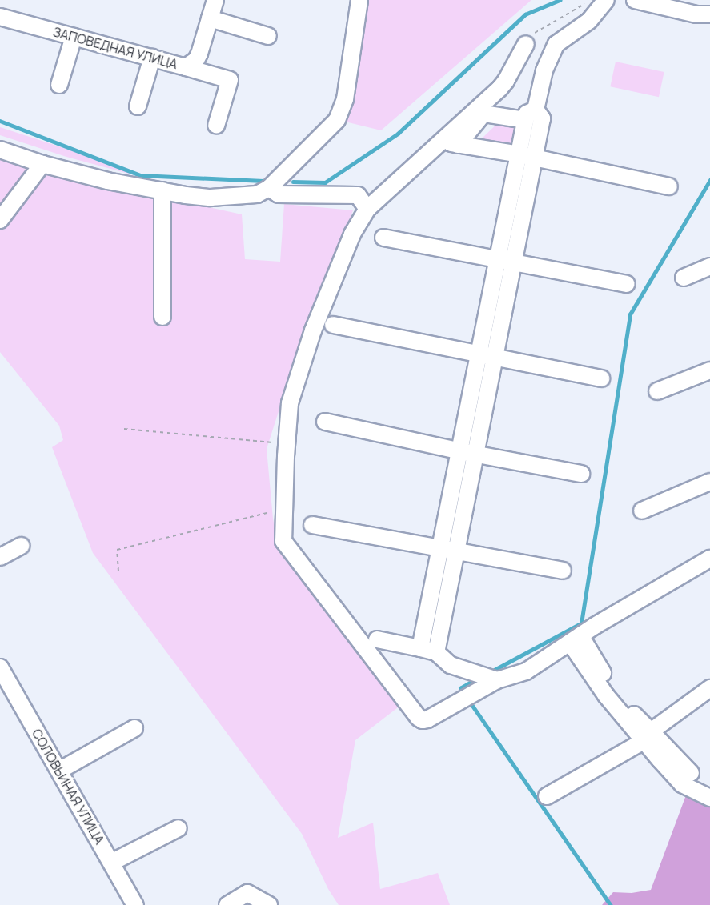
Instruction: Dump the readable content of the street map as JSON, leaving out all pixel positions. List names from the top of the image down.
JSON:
{
  "streets": {
    "street": ["ЗАПОВЕДНАЯ УЛИЦА", "СОЛОВЬИНАЯ УЛИЦА"]
  }
}
